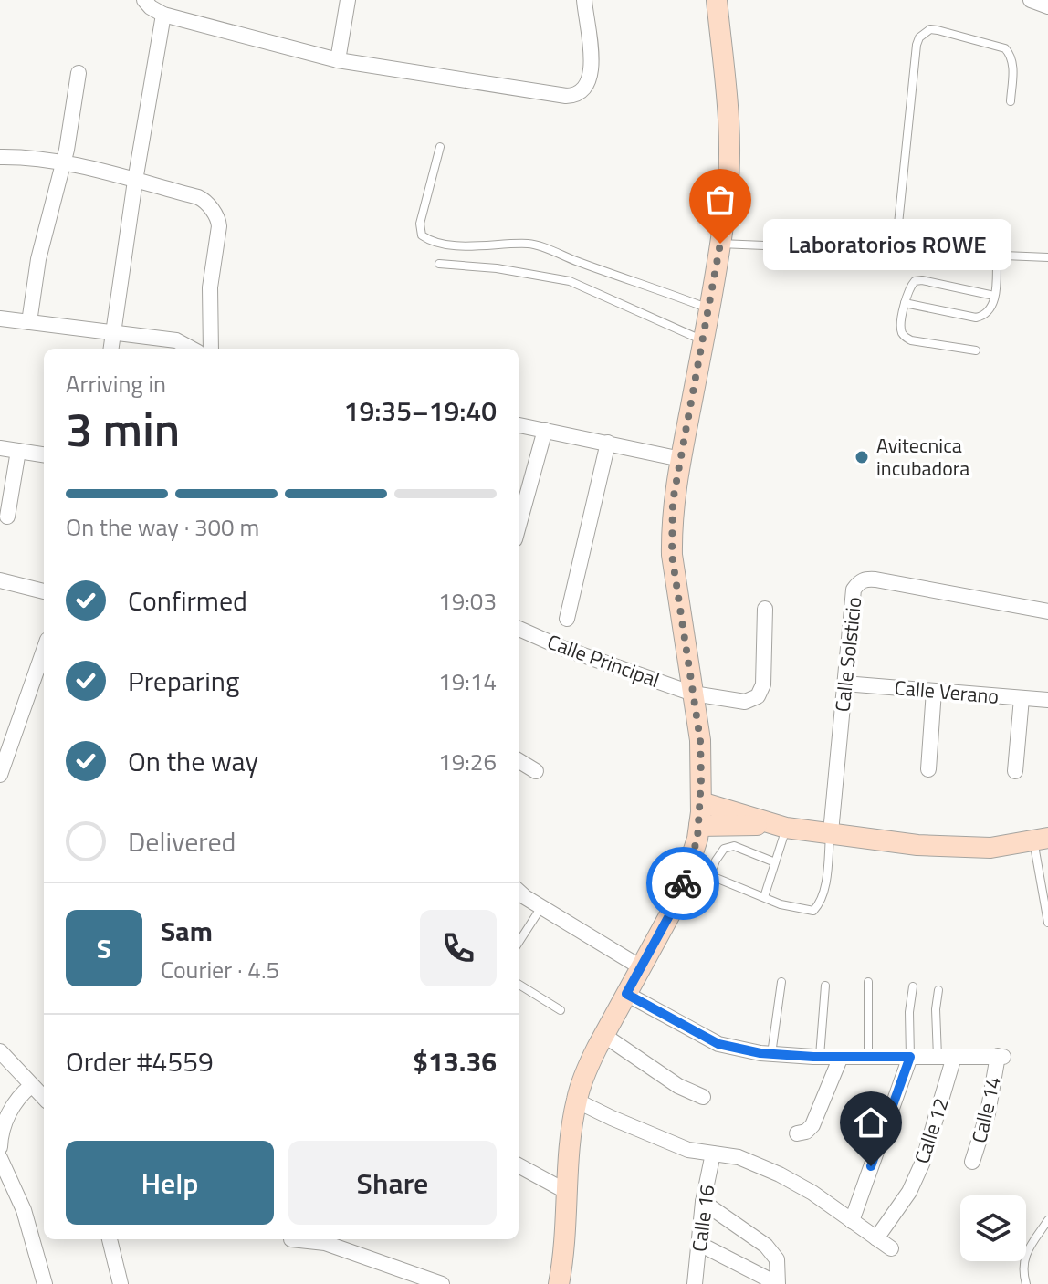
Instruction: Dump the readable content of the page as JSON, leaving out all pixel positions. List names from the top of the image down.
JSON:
{
  "streets": {
    "street": [
      "Calle Solsticio",
      "Calle Principal",
      "Calle Verano",
      "Calle 14",
      "Calle 12",
      "Calle 16"
    ]
  },
  "crossings": [
    ["Calle Solsticio", "Calle Verano"],
    ["Calle 14", "Calle 12"]
  ],
  "places": ["Laboratorios ROWE", "Avitecnica incubadora"],
  "page": {
    "bubble": "Laboratorios ROWE",
    "heading": ["3 min", "Arriving in", "19:35–19:40"],
    "panel": [
      "Sam",
      "Courier · 4.5",
      "Order #4559",
      "$13.36"
    ],
    "bar": "On the way · 300 m",
    "list": [
      ["Confirmed", "19:03"],
      ["Preparing", "19:14"],
      ["On the way", "19:26"],
      "Delivered"
    ],
    "round": "S",
    "buttons": ["Help", "Share"]
  }
}
